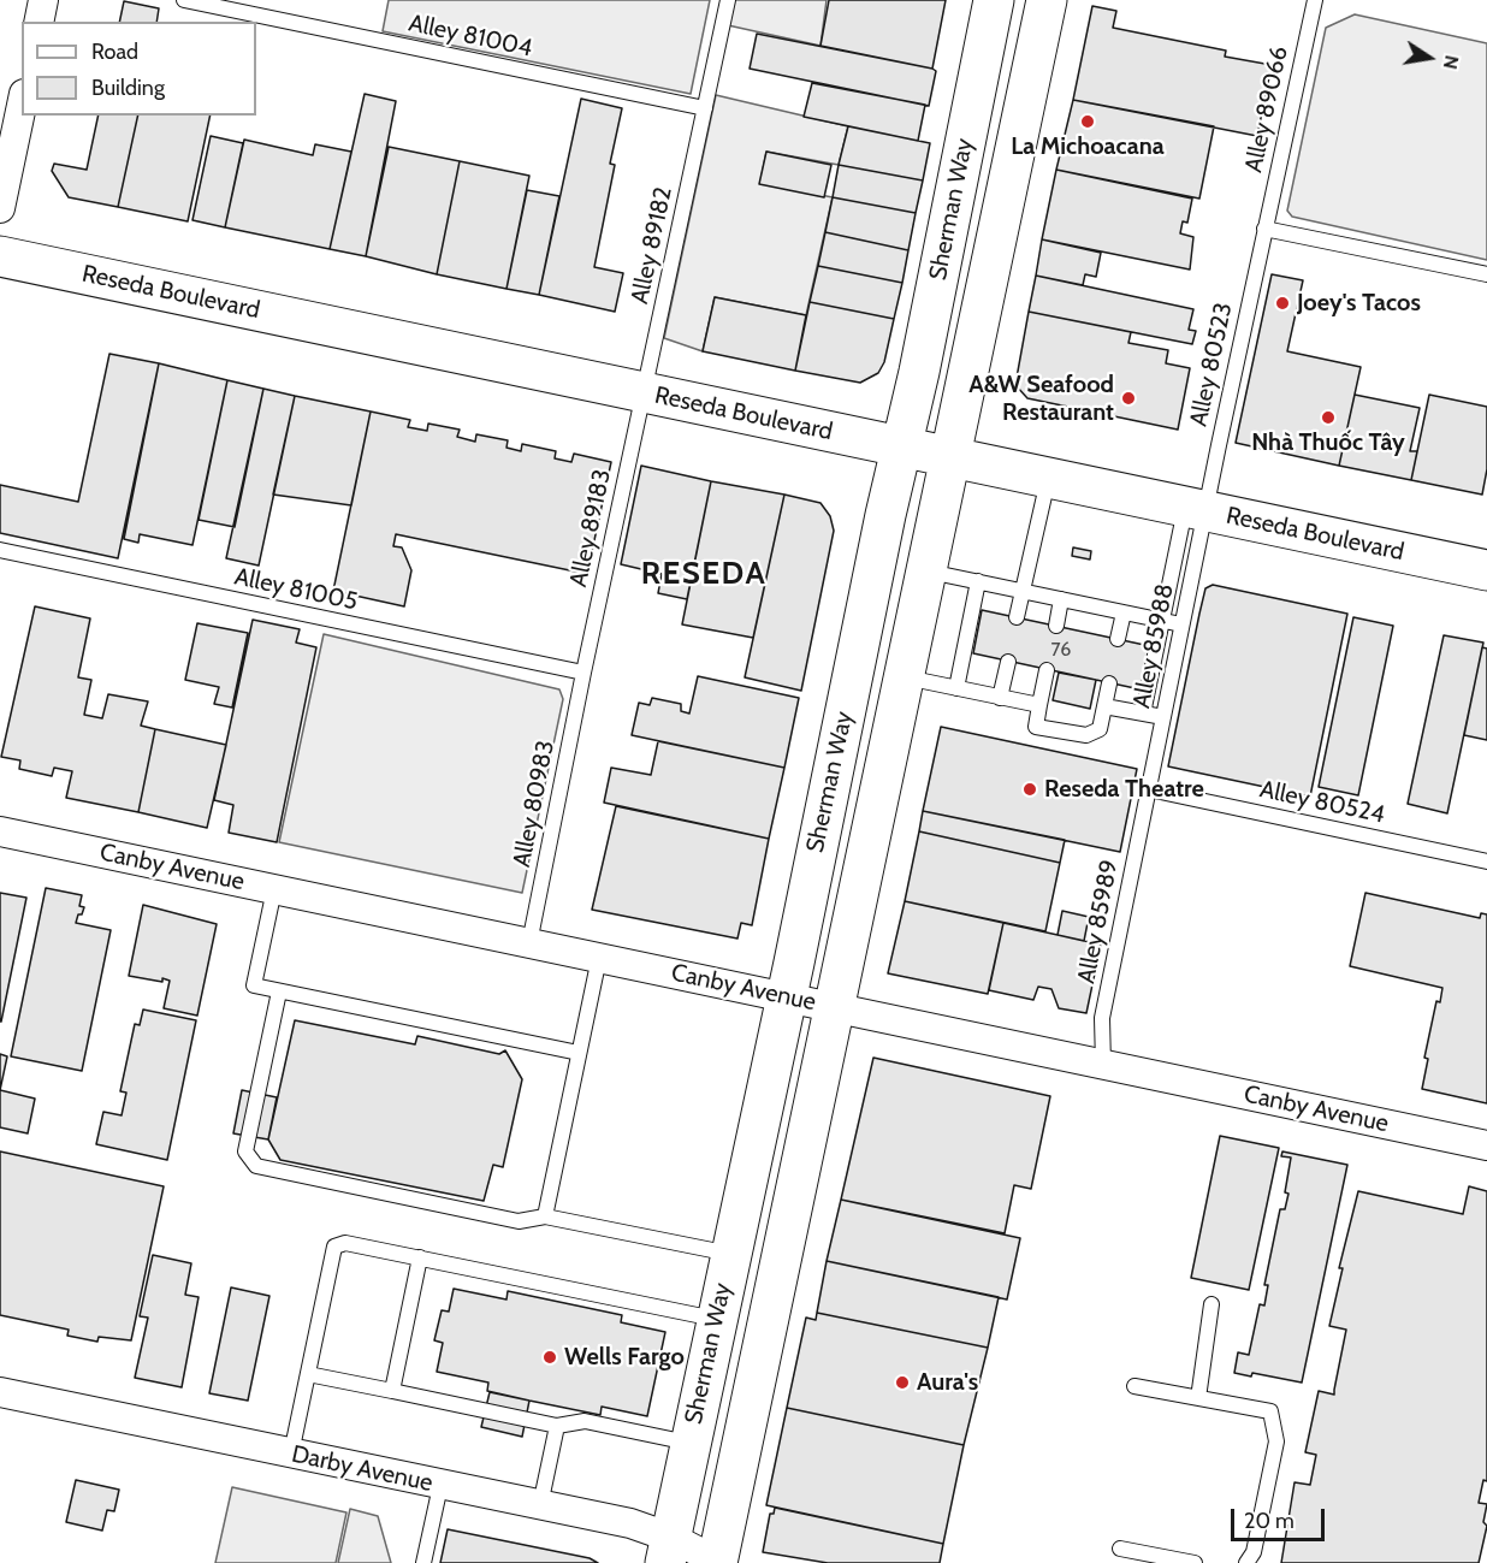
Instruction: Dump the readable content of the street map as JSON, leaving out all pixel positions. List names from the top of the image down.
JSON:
{
  "streets": {
    "main road": ["Sherman Way", "Reseda Boulevard"],
    "street": ["Canby Avenue", "Darby Avenue"],
    "lane": [
      "Alley 81004",
      "Alley 89066",
      "Alley 89182",
      "Alley 80523",
      "Alley 89183",
      "Alley 81005",
      "Alley 85988",
      "Alley 80524",
      "Alley 80983",
      "Alley 85989"
    ]
  },
  "crossings": [
    ["Alley 81004", "Alley 89182"],
    ["Alley 89066", "Alley 80523"],
    ["Sherman Way", "Reseda Boulevard"],
    ["Sherman Way", "Canby Avenue"],
    ["Sherman Way", "Darby Avenue"],
    ["Alley 89182", "Reseda Boulevard"],
    ["Alley 89182", "Alley 89183"],
    ["Reseda Boulevard", "Alley 80523"],
    ["Reseda Boulevard", "Alley 89183"],
    ["Reseda Boulevard", "Alley 85988"],
    ["Alley 80523", "Alley 85988"],
    ["Alley 89183", "Alley 81005"],
    ["Alley 89183", "Alley 80983"],
    ["Alley 81005", "Alley 80983"],
    ["Alley 85988", "Alley 80524"],
    ["Alley 85988", "Alley 85989"],
    ["Alley 80524", "Alley 85989"],
    ["Alley 80983", "Canby Avenue"],
    ["Canby Avenue", "Alley 85989"]
  ],
  "districts": ["RESEDA"],
  "places": [
    "La Michoacana",
    "Joey's Tacos",
    "A&W Seafood Restaurant",
    "Nhà Thuốc Tây",
    "Reseda Theatre",
    "Wells Fargo",
    "Aura's"
  ],
  "house_numbers": ["76"],
  "legend": ["Road", "Building"],
  "scale_bar": "20 m",
  "north": "right"
}
